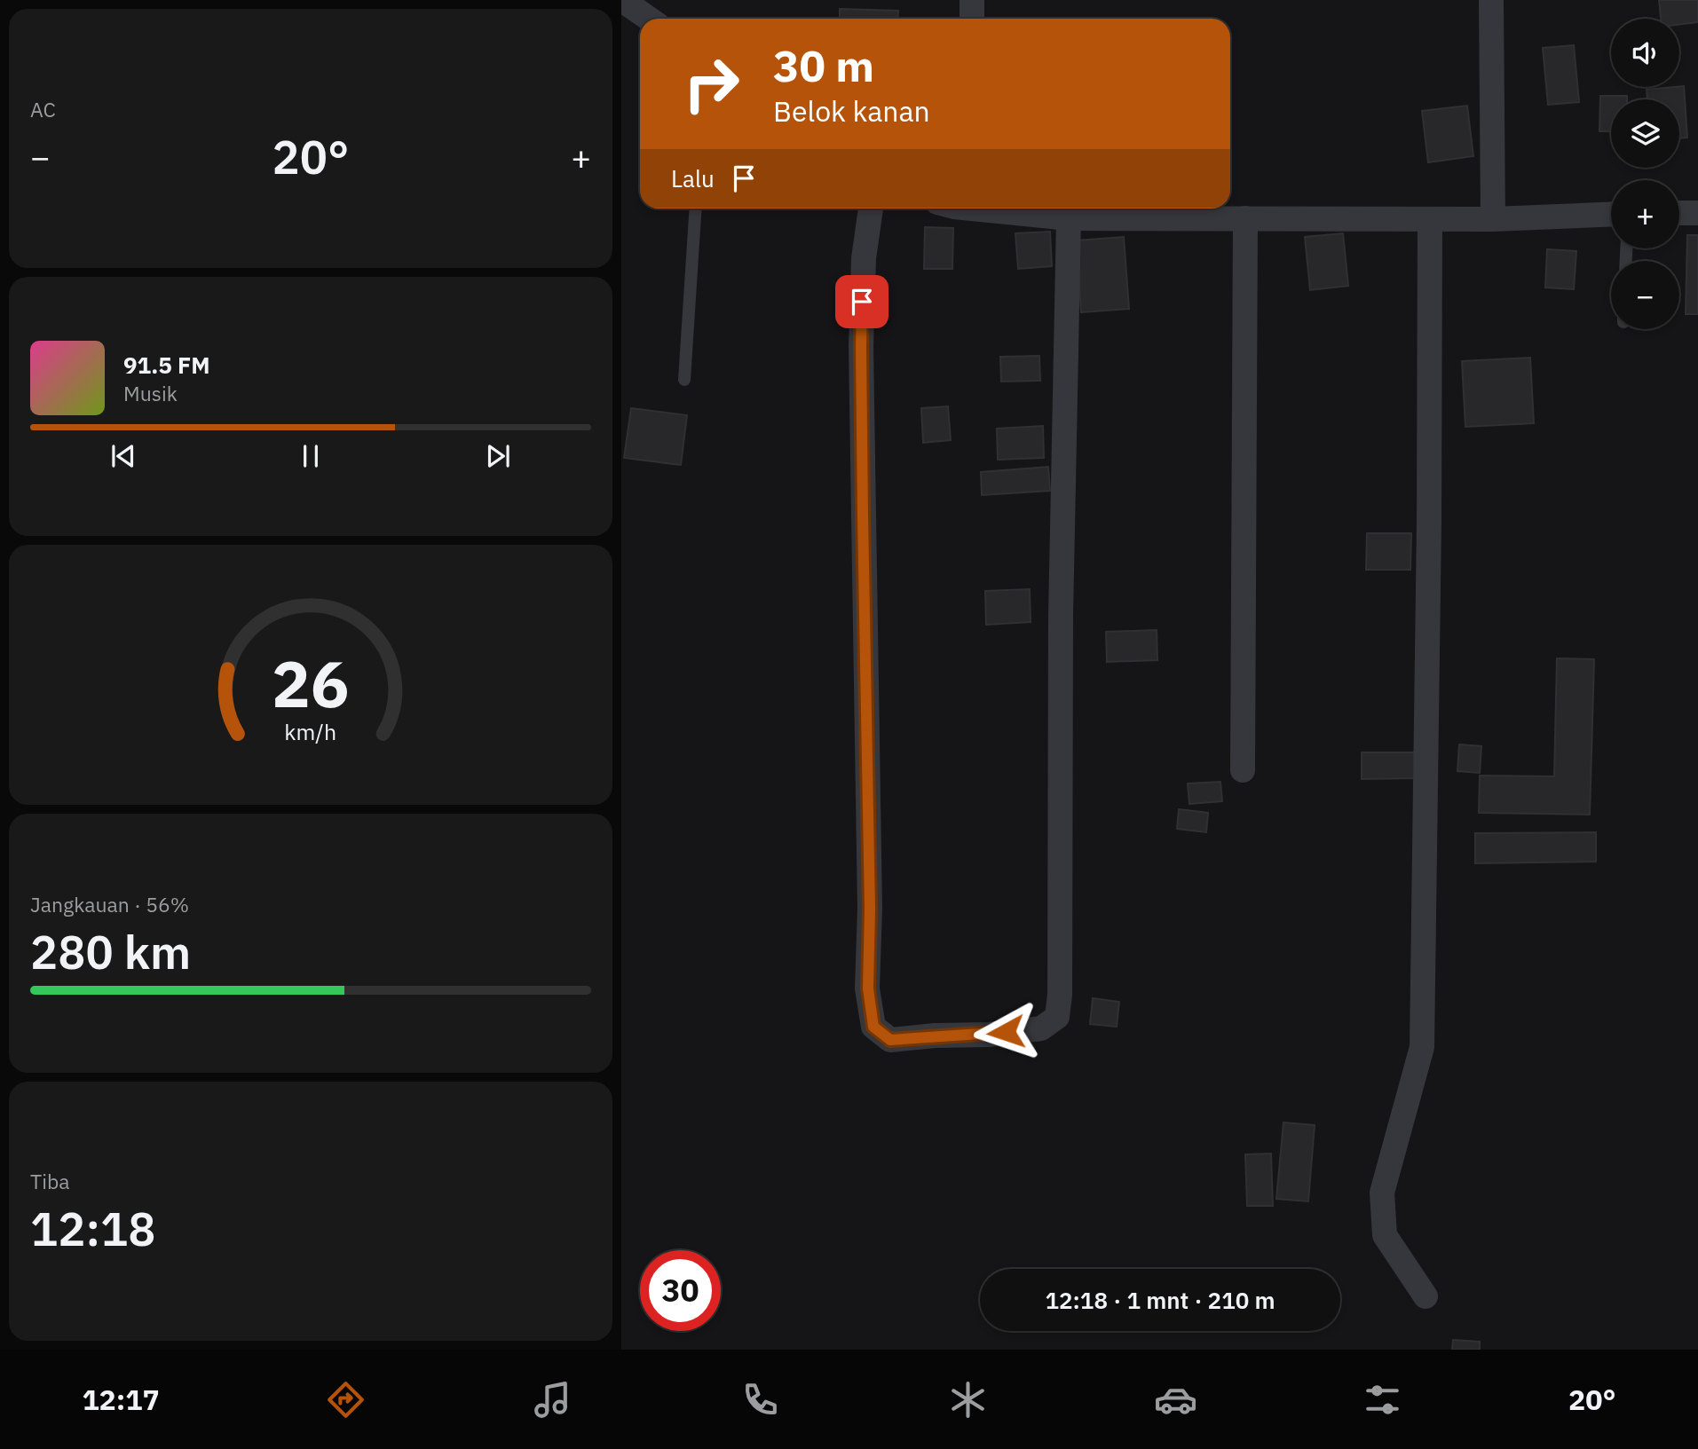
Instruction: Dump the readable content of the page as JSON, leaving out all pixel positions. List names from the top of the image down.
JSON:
{
  "page": {
    "tile": [
      "AC",
      ["Jangkauan · 56%", "280 km"],
      ["Tiba", "12:18"]
    ],
    "map_buttons": ["+", "−"],
    "turn": ["30 m", "Belok kanan"],
    "heat": ["−", "20°", "+"],
    "then": "Lalu",
    "song": ["91.5 FM", "Musik"],
    "limit": "30",
    "trip": "12:18 · 1 mnt · 210 m",
    "tabs": ["12:17", "20°"],
    "gauge": ["26", "km/h"]
  }
}
